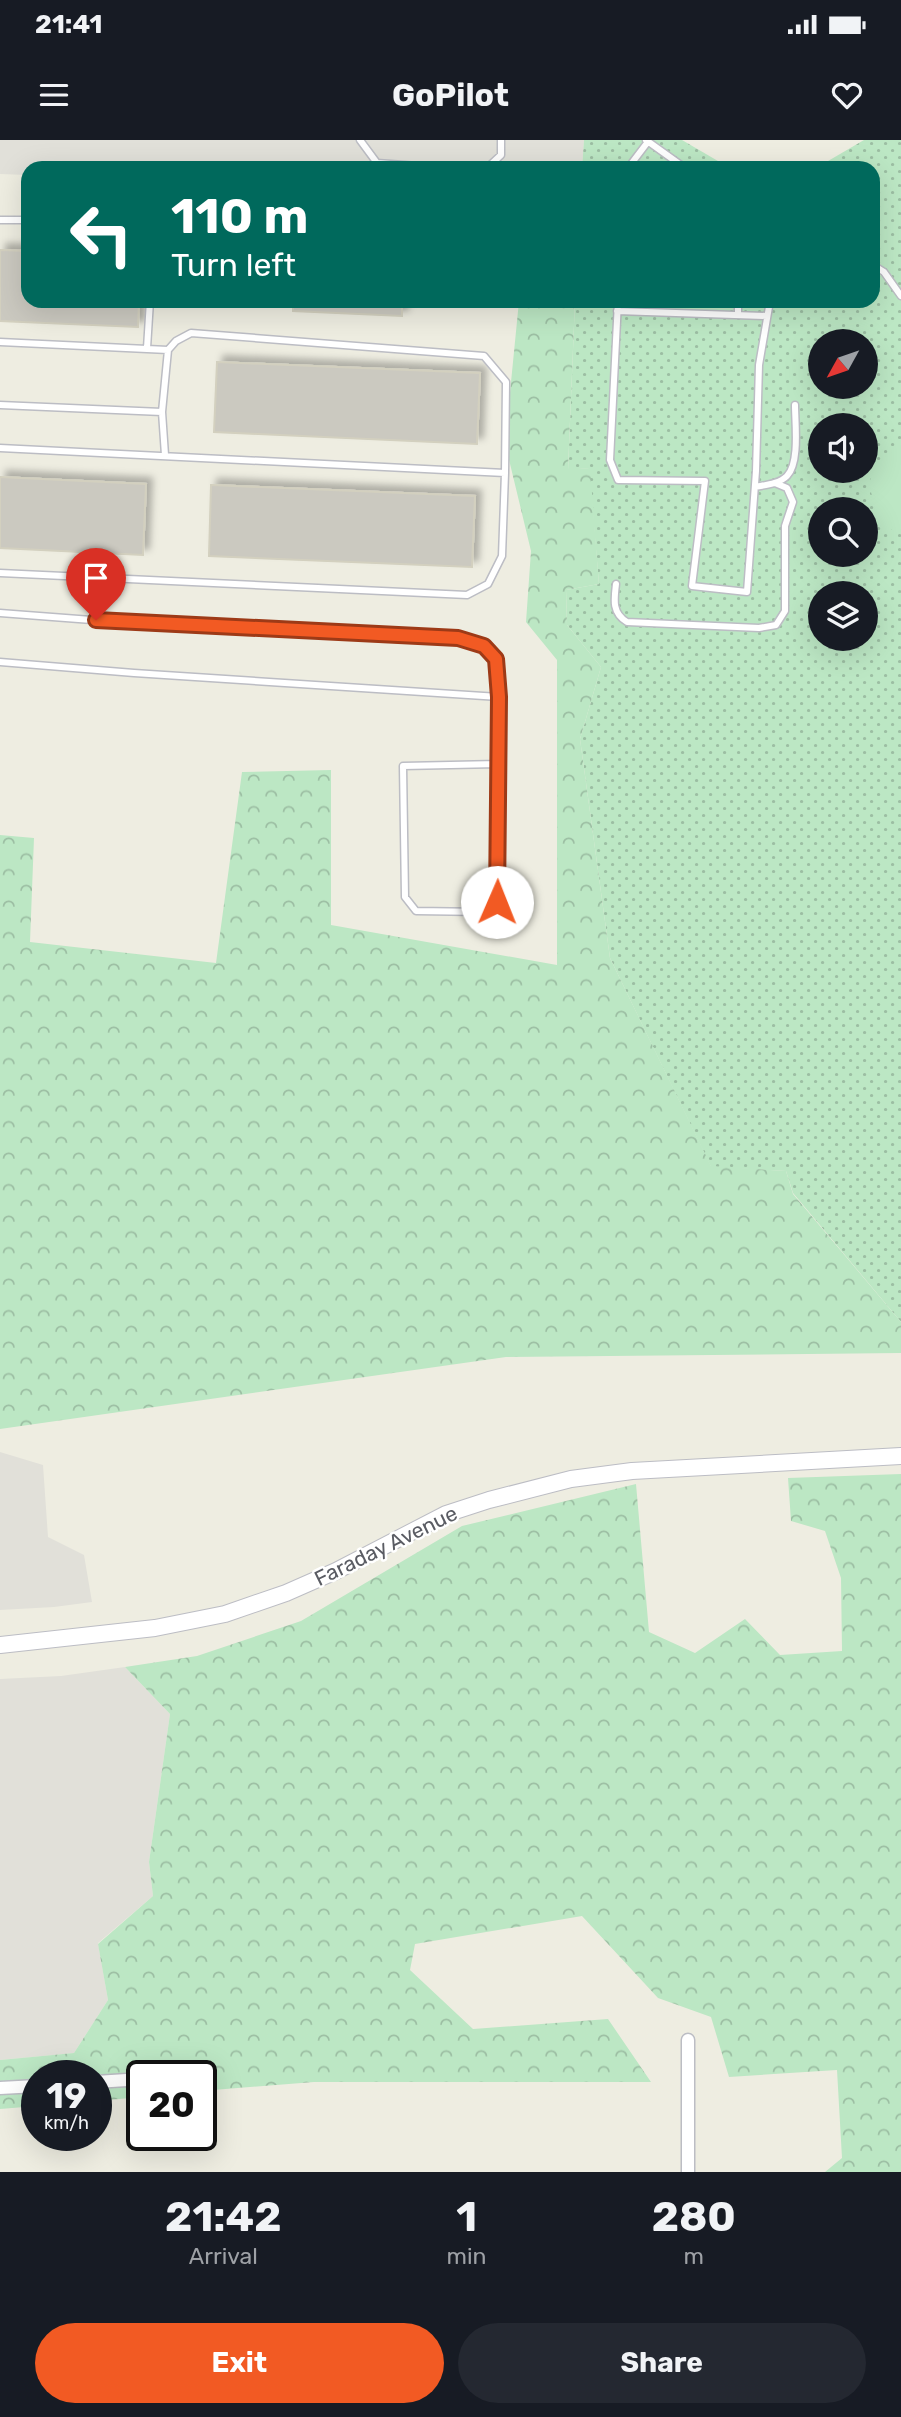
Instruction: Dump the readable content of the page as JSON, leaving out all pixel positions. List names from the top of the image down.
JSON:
{
  "streets": {
    "street": ["Faraday Avenue"]
  },
  "north": "bottom left",
  "page": {
    "status": "21:41",
    "header": "GoPilot",
    "turn": ["110 m", "Turn left"],
    "speed": "19 km/h",
    "limit": "20",
    "eta": [
      "21:42",
      "Arrival",
      "1",
      "min",
      "280",
      "m"
    ],
    "buttons": ["Exit", "Share"]
  }
}
